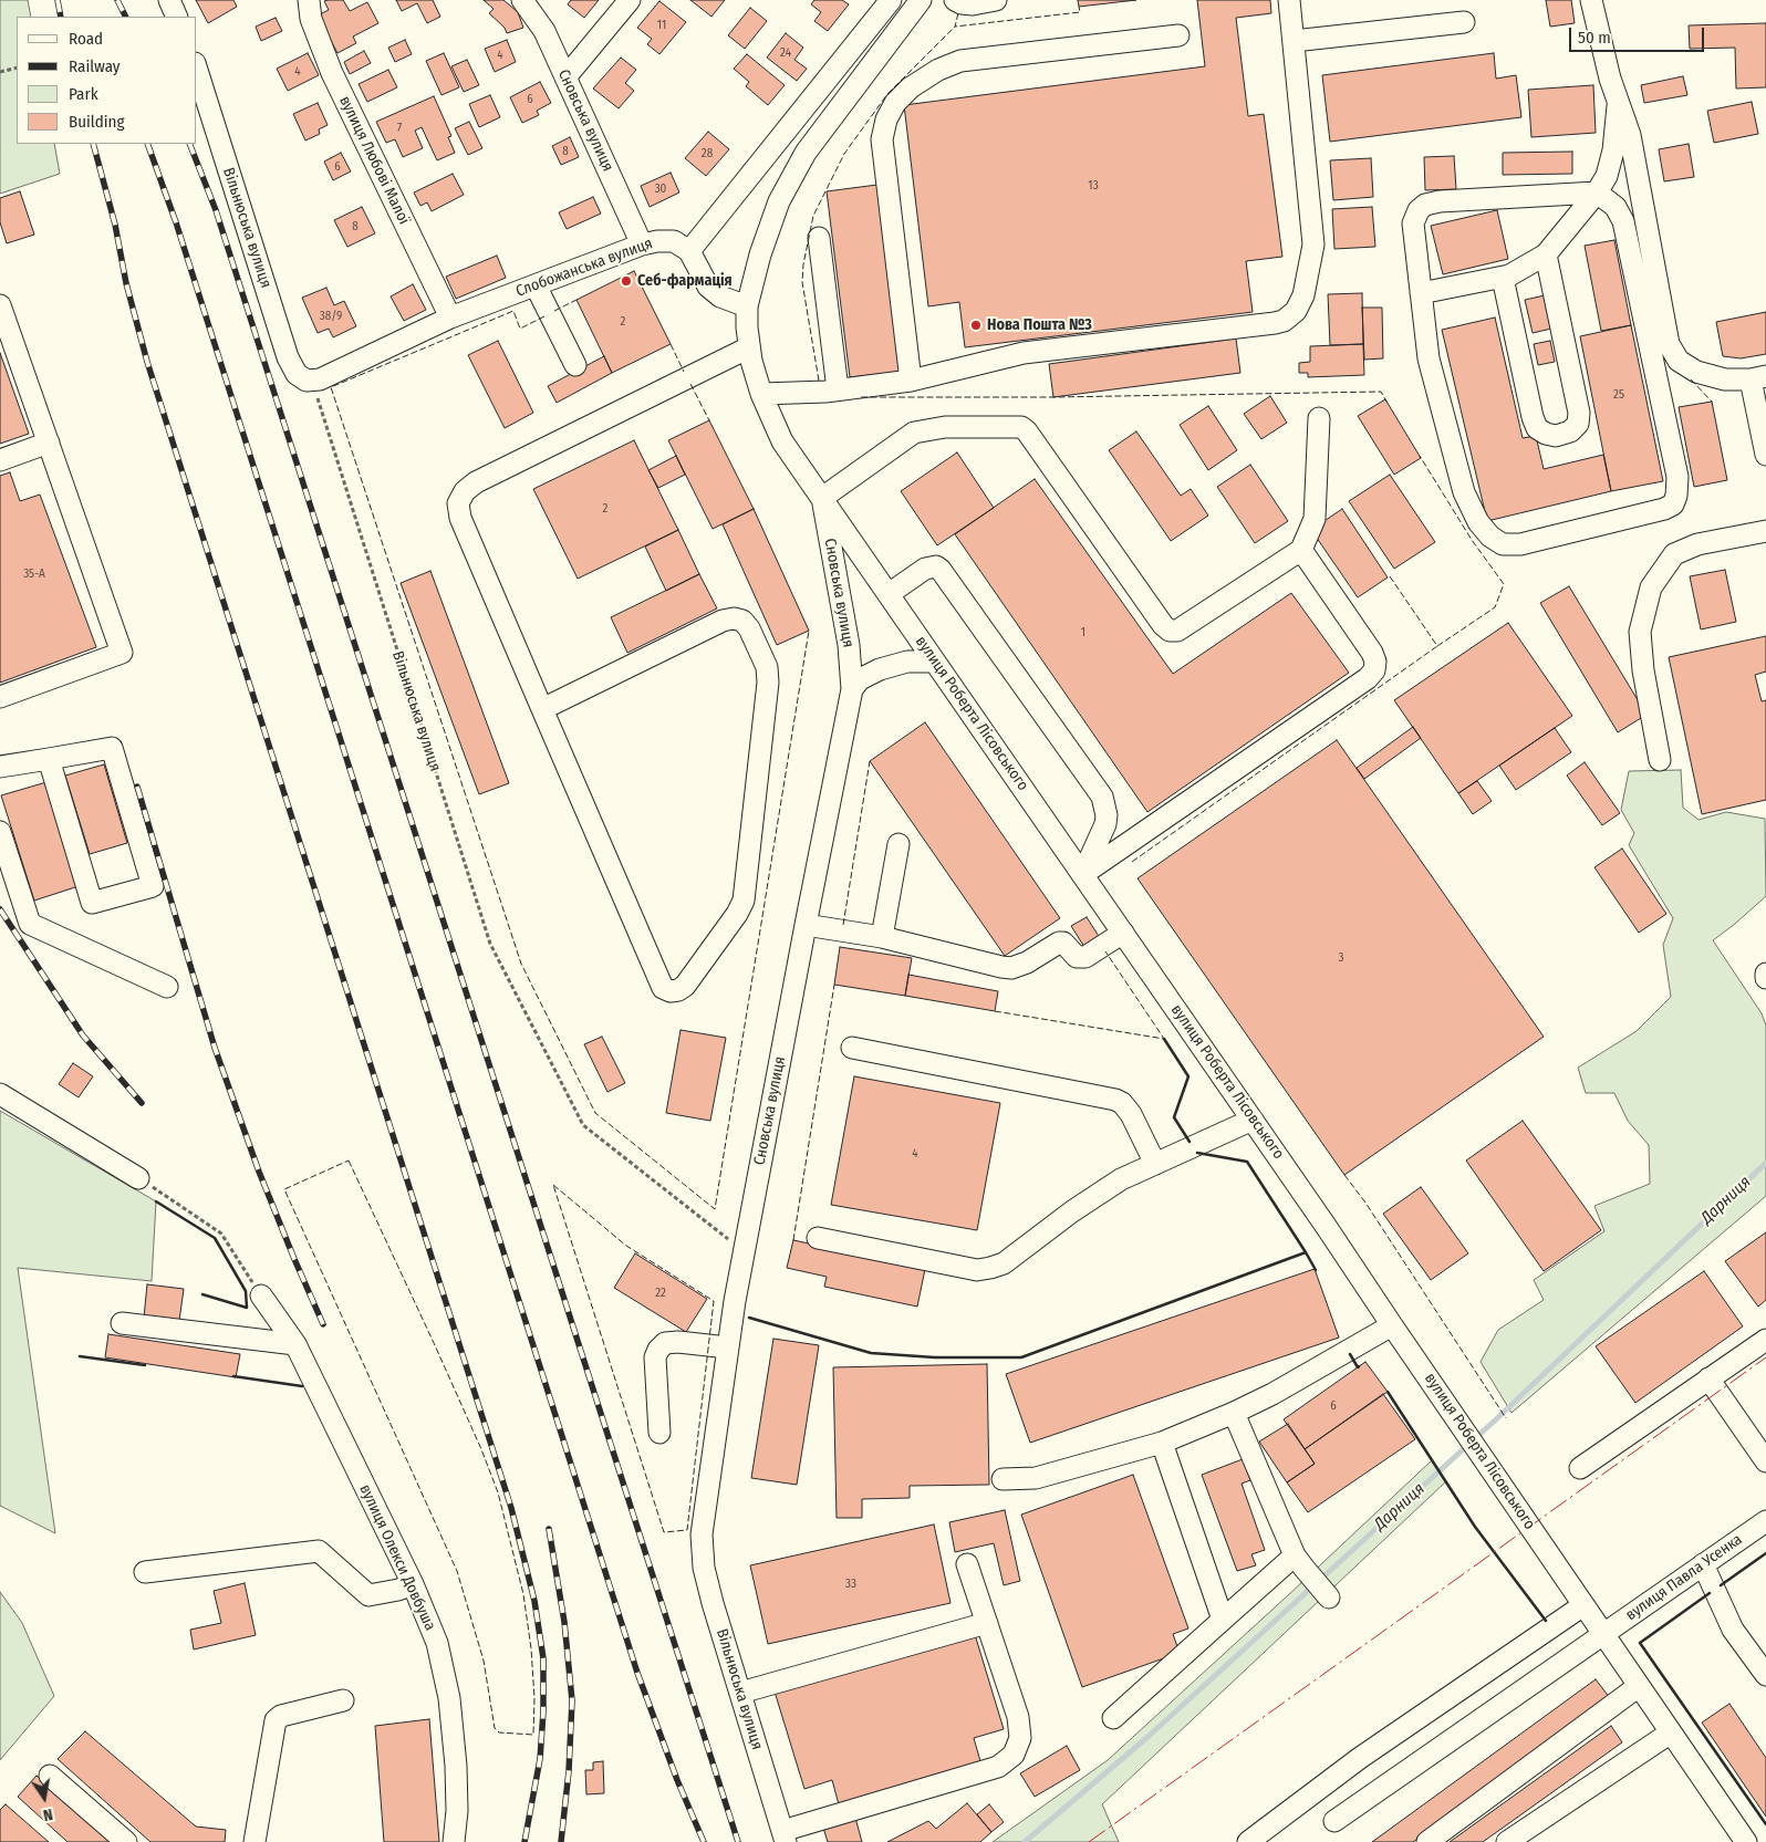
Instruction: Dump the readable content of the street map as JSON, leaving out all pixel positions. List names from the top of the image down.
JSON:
{
  "streets": {
    "street": [
      "Сновська вулиця",
      "вулиця Любові Малої",
      "Вільнюська вулиця",
      "Слобожанська вулиця",
      "вулиця Роберта Лісовського",
      "вулиця Олекси Довбуша",
      "вулиця Павла Усенка"
    ]
  },
  "crossings": [
    ["Сновська вулиця", "Вільнюська вулиця"],
    ["Сновська вулиця", "Слобожанська вулиця"],
    ["Сновська вулиця", "вулиця Роберта Лісовського"],
    ["вулиця Любові Малої", "Слобожанська вулиця"],
    ["Вільнюська вулиця", "Слобожанська вулиця"],
    ["вулиця Роберта Лісовського", "вулиця Павла Усенка"]
  ],
  "water": ["Дарниця"],
  "places": ["Себ-фармація", "Нова Пошта №3"],
  "house_numbers": [
    "11",
    "24",
    "4",
    "4",
    "6",
    "7",
    "8",
    "28",
    "6",
    "13",
    "30",
    "8",
    "38/9",
    "2",
    "25",
    "2",
    "35-А",
    "1",
    "3",
    "4",
    "22",
    "6",
    "33"
  ],
  "legend": [
    "Road",
    "Railway",
    "Park",
    "Building"
  ],
  "scale_bar": "50 m",
  "north": "bottom"
}
